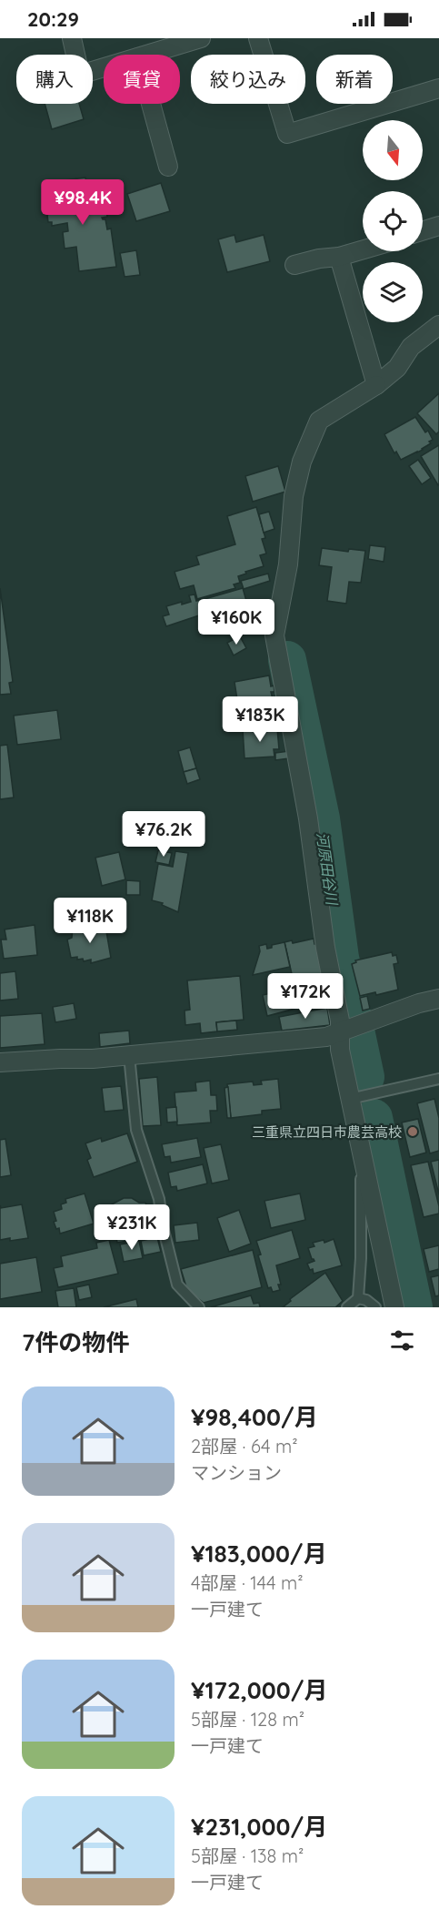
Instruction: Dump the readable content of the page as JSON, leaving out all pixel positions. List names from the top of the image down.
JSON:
{
  "water": ["河原田谷川"],
  "places": ["三重県立四日市農芸高校"],
  "north": "bottom",
  "page": {
    "status": "20:29",
    "chip": [
      "購入",
      "賃貸",
      "絞り込み",
      "新着"
    ],
    "price": [
      "¥98.4K",
      "¥160K",
      "¥183K",
      "¥76.2K",
      "¥118K",
      "¥172K",
      "¥231K"
    ],
    "heading": "7件の物件",
    "list": [
      {
        "name": "¥98,400/月",
        "note": "2部屋 · 64 m² · マンション"
      },
      {
        "name": "¥183,000/月",
        "note": "4部屋 · 144 m² · 一戸建て"
      },
      {
        "name": "¥172,000/月",
        "note": "5部屋 · 128 m² · 一戸建て"
      },
      {
        "name": "¥231,000/月",
        "note": "5部屋 · 138 m² · 一戸建て"
      }
    ]
  }
}
